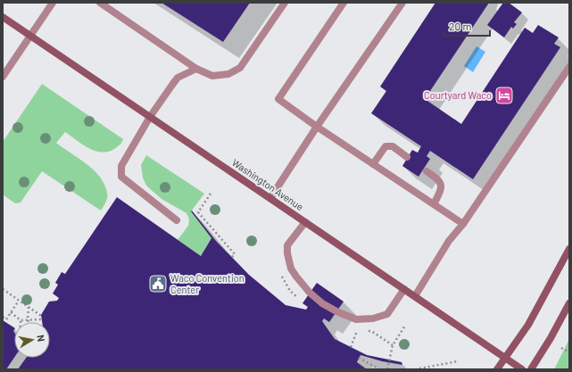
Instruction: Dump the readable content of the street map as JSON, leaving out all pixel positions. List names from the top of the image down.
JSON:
{
  "streets": {
    "main road": ["Washington Avenue"]
  },
  "places": {
    "hotel": ["Courtyard Waco"],
    "public building": ["Waco Convention Center"]
  },
  "scale_bar": "20 m",
  "north": "right"
}
